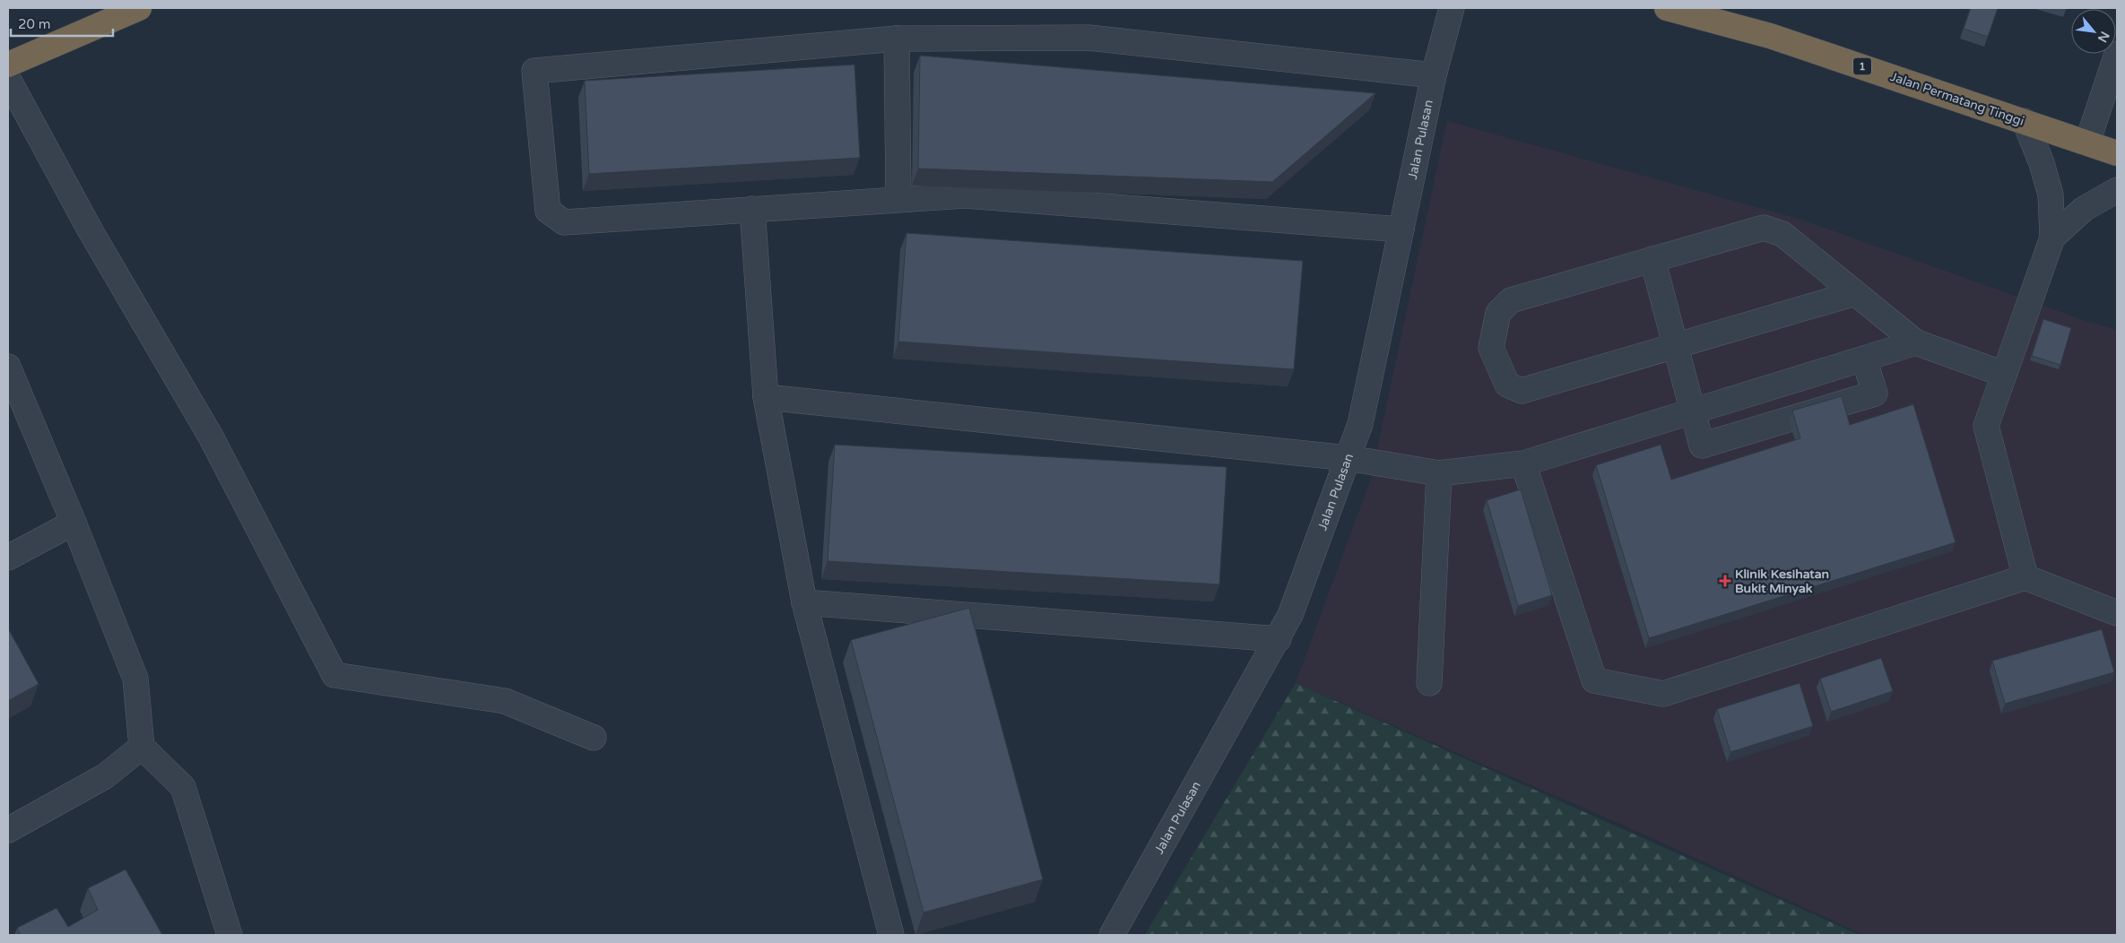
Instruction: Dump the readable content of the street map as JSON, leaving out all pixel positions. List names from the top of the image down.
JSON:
{
  "streets": {
    "highway": ["1", "Jalan Permatang Tinggi"],
    "street": ["Jalan Pulasan"]
  },
  "places": {
    "health": ["Klinik Kesihatan Bukit Minyak"]
  },
  "scale_bar": "20 m",
  "north": "bottom right"
}
